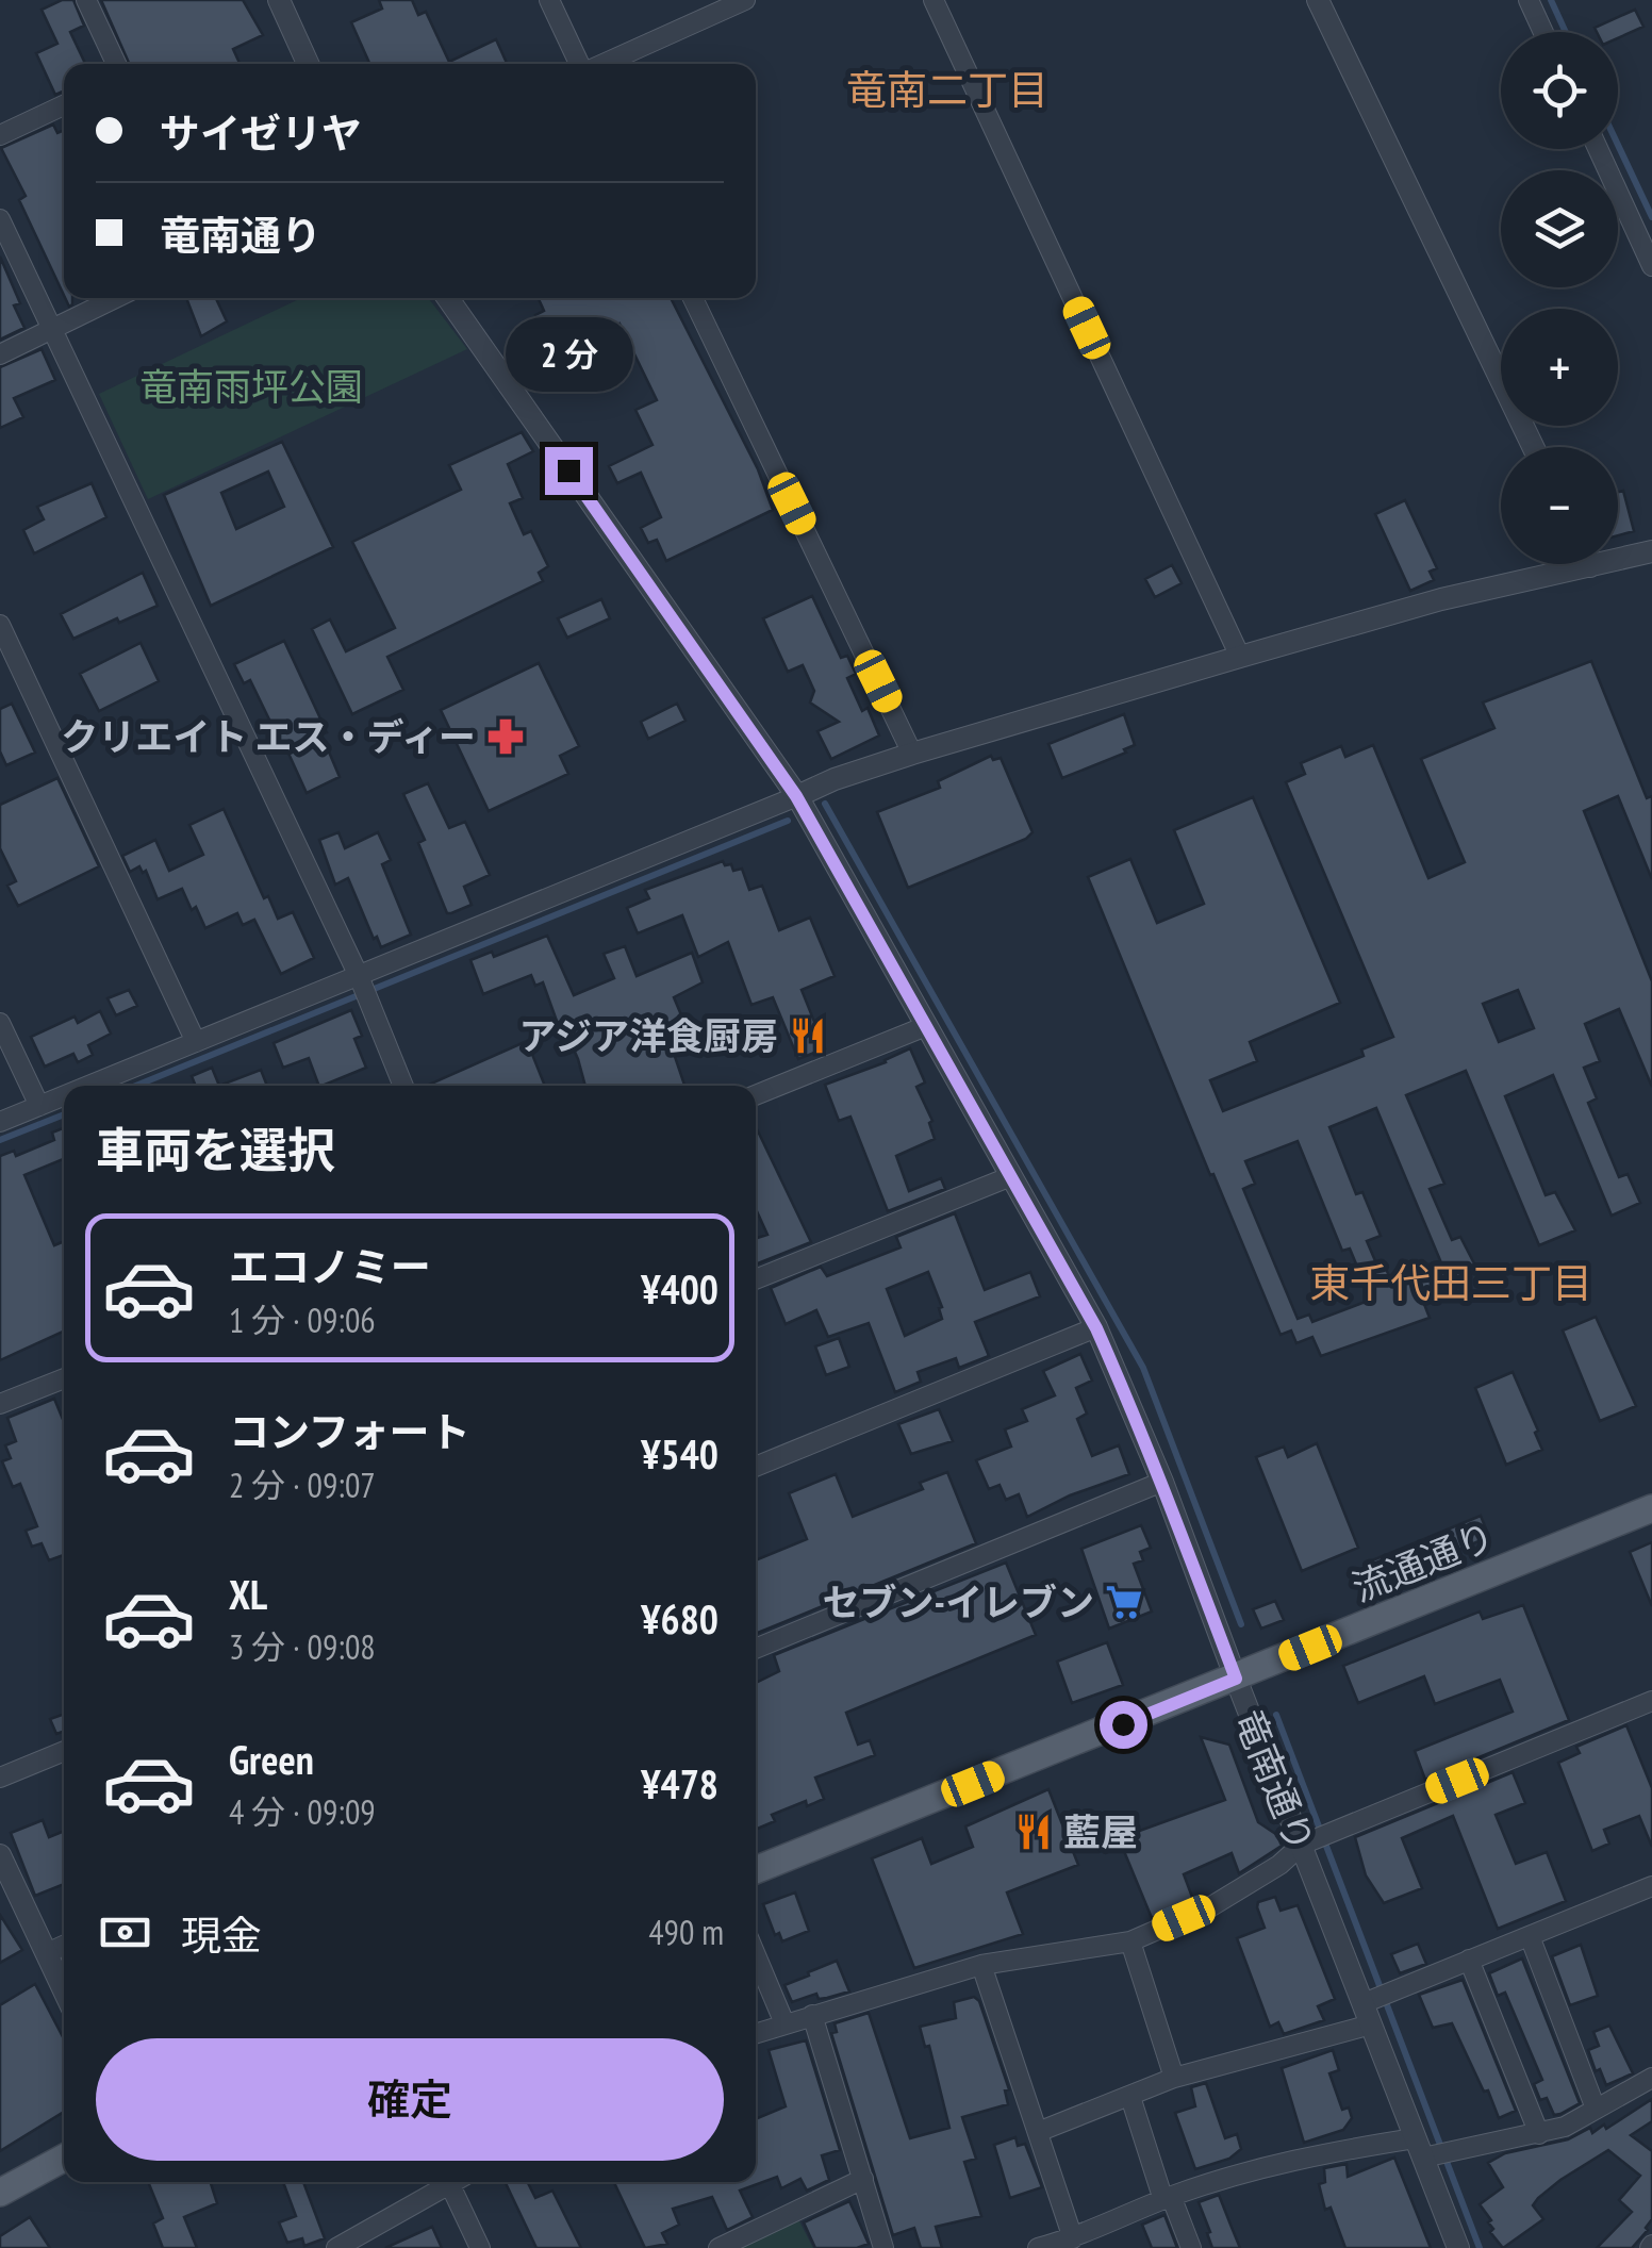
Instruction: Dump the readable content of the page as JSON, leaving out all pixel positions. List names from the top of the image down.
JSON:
{
  "streets": {
    "main road": ["流通通り"],
    "street": ["竜南通り"]
  },
  "crossings": [
    ["流通通り", "竜南通り"]
  ],
  "districts": ["竜南二丁目", "東千代田三丁目"],
  "parks": ["竜南雨坪公園"],
  "places": {
    "pharmacy": ["クリエイト エス・ディー"],
    "restaurant": ["アジア洋食厨房", "藍屋"],
    "supermarket": ["セブン-イレブン"]
  },
  "page": {
    "map_buttons": ["+", "−"],
    "banner": ["サイゼリヤ", "竜南通り"],
    "bubble": "2 分",
    "heading": "車両を選択",
    "list": [
      {
        "name": "エコノミー",
        "note": "1 分 · 09:06",
        "value": "¥400"
      },
      {
        "name": "コンフォート",
        "note": "2 分 · 09:07",
        "value": "¥540"
      },
      {
        "name": "XL",
        "note": "3 分 · 09:08",
        "value": "¥680"
      },
      {
        "name": "Green",
        "note": "4 分 · 09:09",
        "value": "¥478"
      }
    ],
    "pay": ["現金", "490 m"],
    "buttons": "確定"
  }
}
